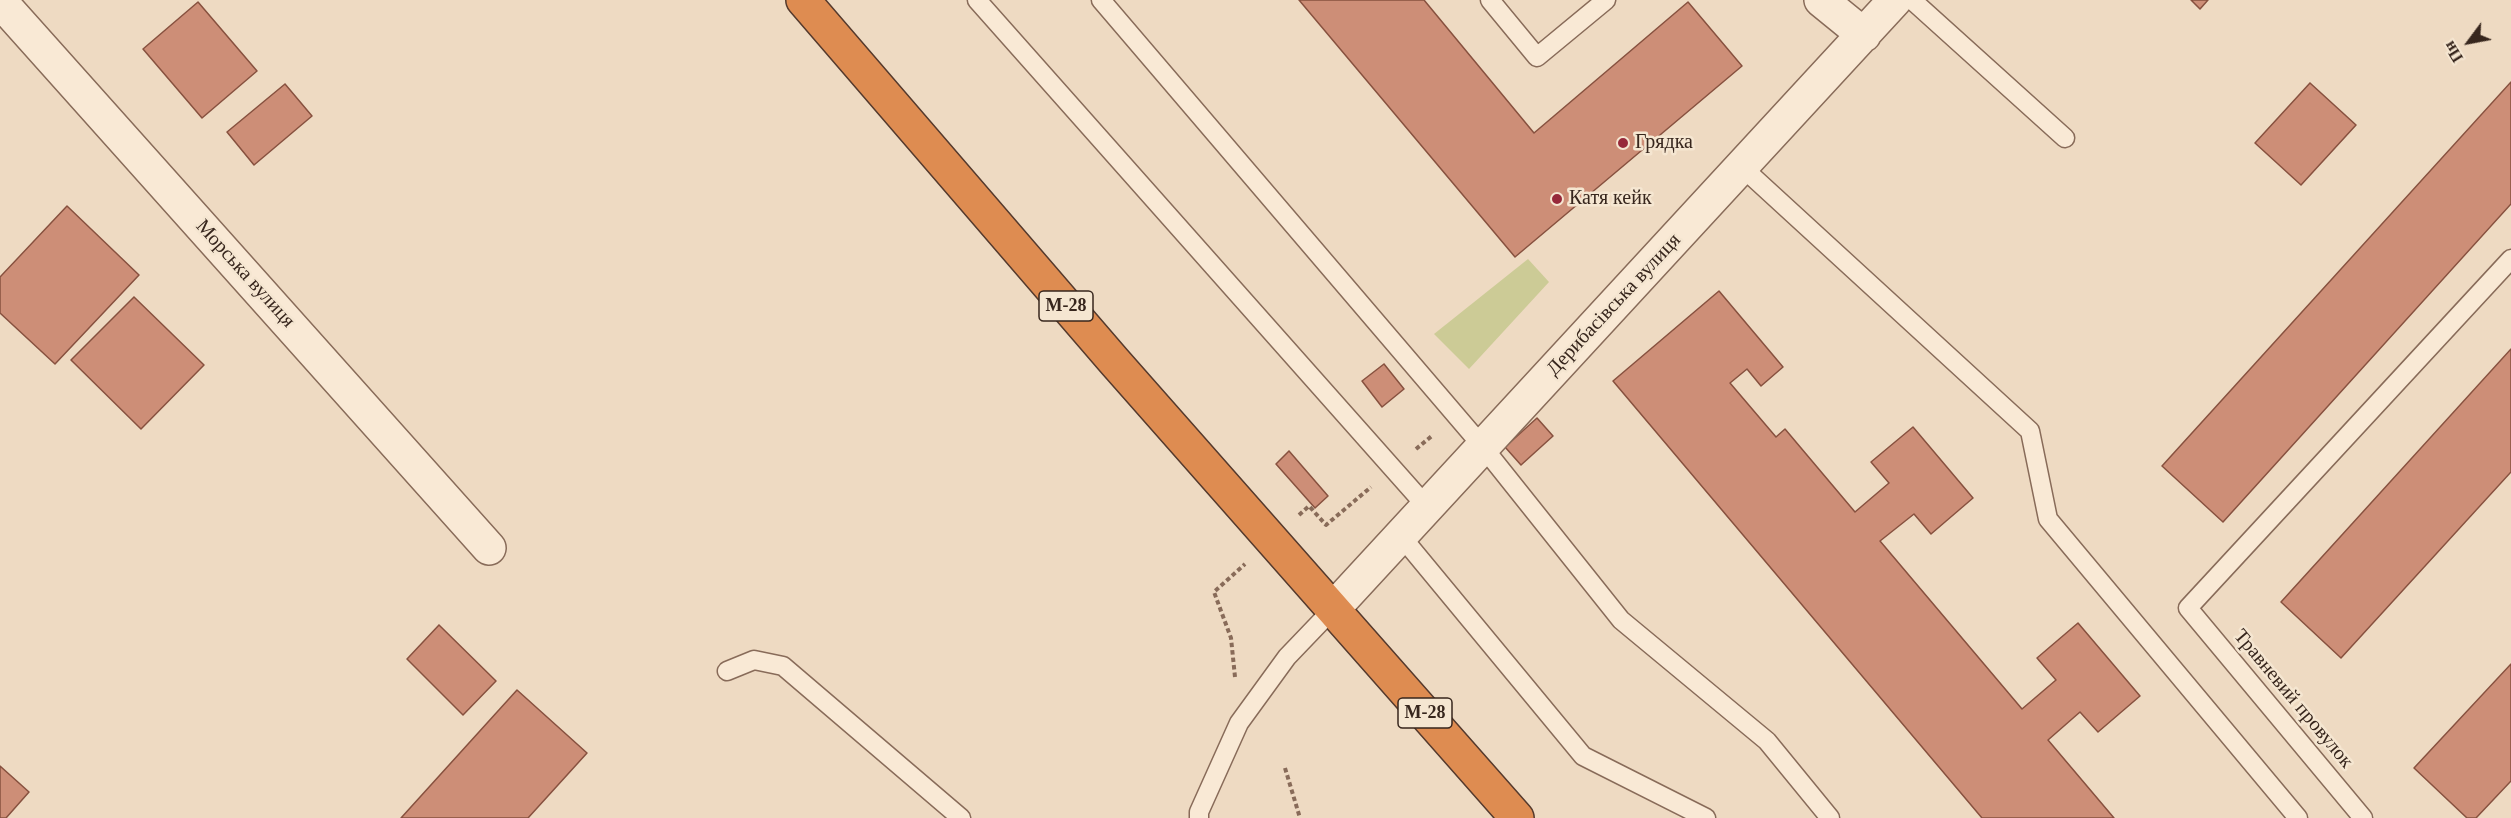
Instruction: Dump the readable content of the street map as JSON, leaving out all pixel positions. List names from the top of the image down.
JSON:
{
  "streets": {
    "highway": ["М-28"],
    "street": ["Морська вулиця", "Дерибасівська вулиця"],
    "lane": ["Травневий провулок"]
  },
  "crossings": [
    ["Дерибасівська вулиця", "М-28"]
  ],
  "places": ["Грядка", "Катя кейк"],
  "north": "bottom left"
}
